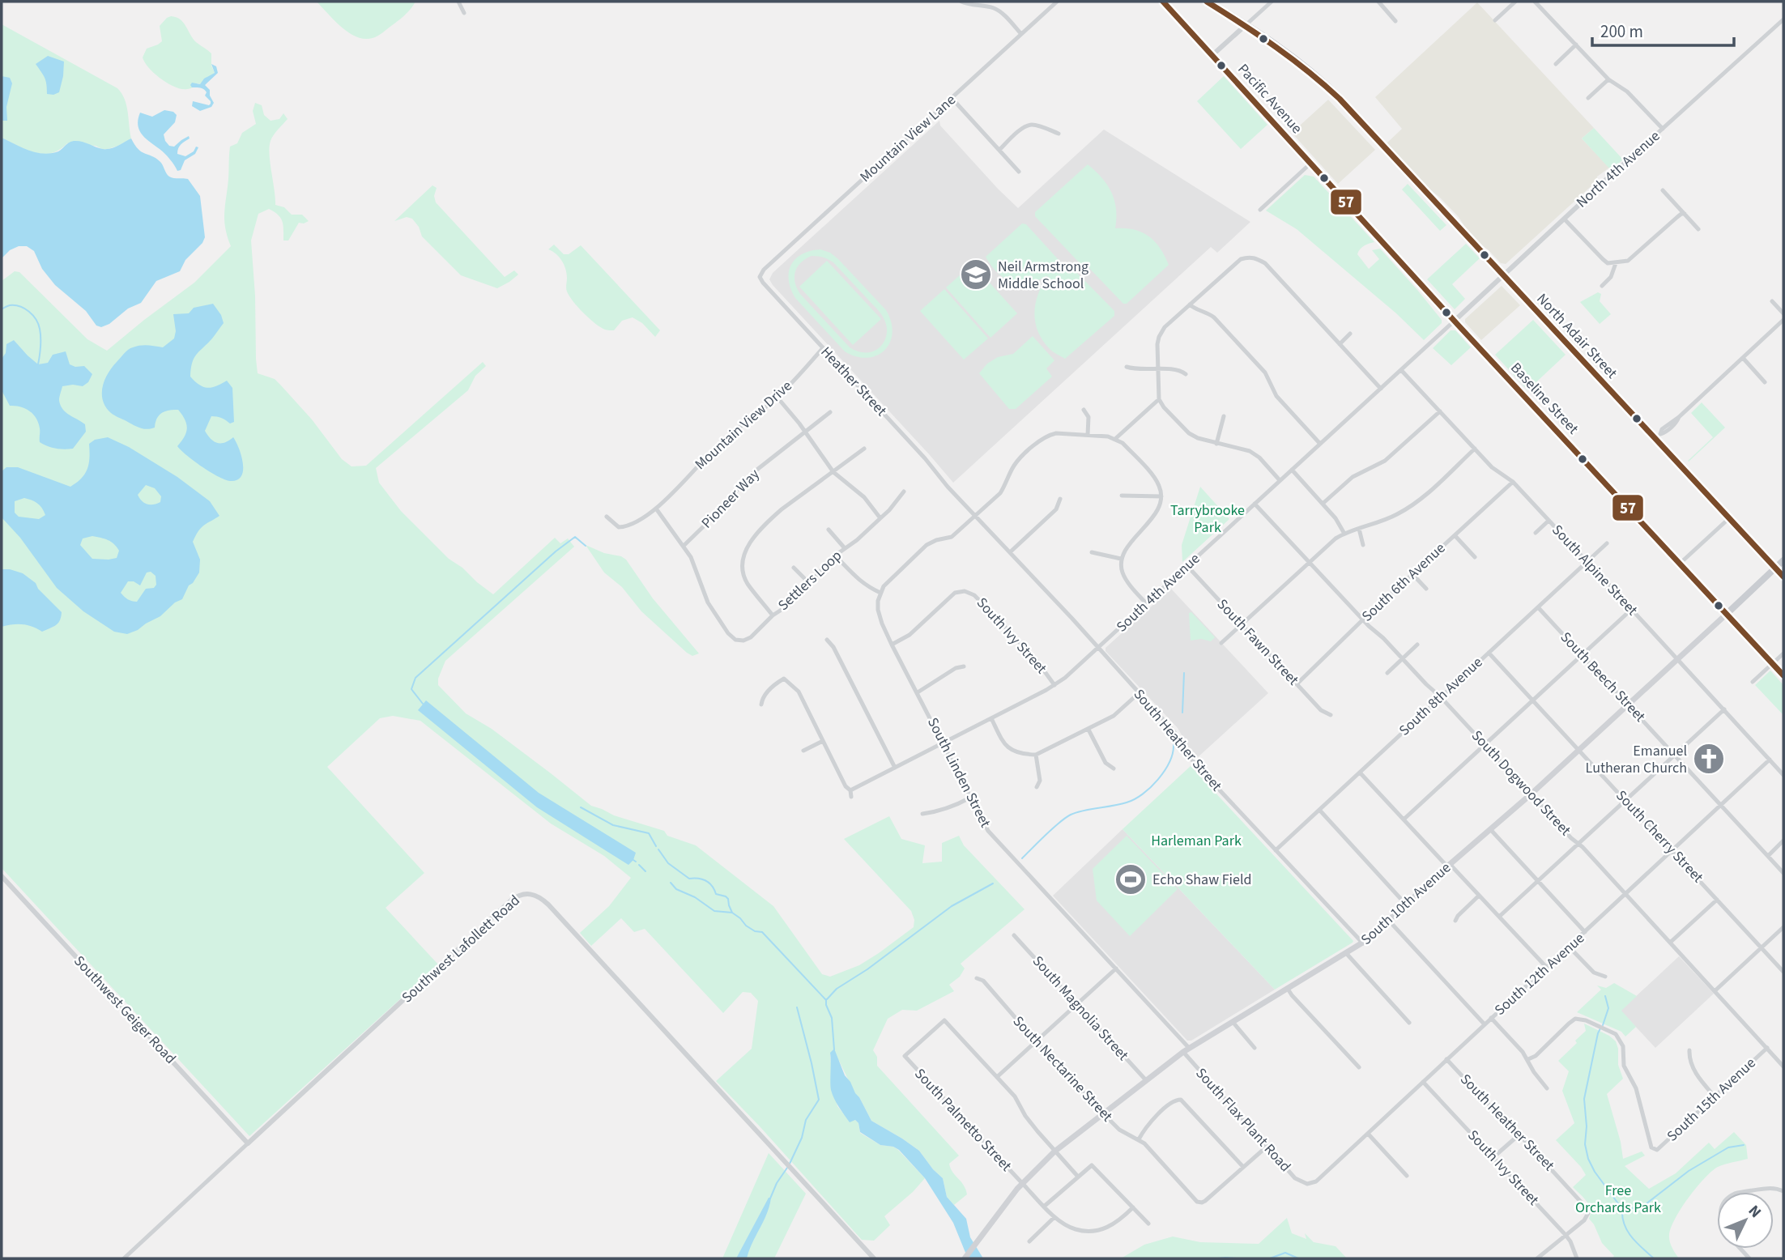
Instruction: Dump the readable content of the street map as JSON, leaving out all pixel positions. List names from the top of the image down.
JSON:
{
  "streets": {
    "highway": ["Pacific Avenue", "North Adair Street", "Baseline Street"],
    "main road": ["South 10th Avenue"],
    "street": [
      "Mountain View Lane",
      "North 4th Avenue",
      "Heather Street",
      "Mountain View Drive",
      "Pioneer Way",
      "South Alpine Street",
      "Settlers Loop",
      "South 6th Avenue",
      "South 4th Avenue",
      "South Ivy Street",
      "South Fawn Street",
      "South Beech Street",
      "South 8th Avenue",
      "South Heather Street",
      "South Linden Street",
      "South Dogwood Street",
      "South Cherry Street",
      "Southwest Lafollett Road",
      "South 12th Avenue",
      "South Magnolia Street",
      "Southwest Geiger Road",
      "South Nectarine Street",
      "South 15th Avenue",
      "South Palmetto Street",
      "South Flax Plant Road"
    ]
  },
  "crossings": [
    ["Pacific Avenue", "Baseline Street"],
    ["Mountain View Lane", "Heather Street"],
    ["North 4th Avenue", "North Adair Street"],
    ["North 4th Avenue", "Baseline Street"],
    ["North 4th Avenue", "South 4th Avenue"],
    ["Heather Street", "Mountain View Drive"],
    ["Heather Street", "South Heather Street"],
    ["Baseline Street", "South 4th Avenue"],
    ["Baseline Street", "South 10th Avenue"],
    ["Mountain View Drive", "Settlers Loop"],
    ["Pioneer Way", "Settlers Loop"],
    ["South Alpine Street", "South 6th Avenue"],
    ["South Alpine Street", "South 4th Avenue"],
    ["South Alpine Street", "South 8th Avenue"],
    ["South Alpine Street", "South 10th Avenue"],
    ["South Alpine Street", "South 12th Avenue"],
    ["South 6th Avenue", "South Fawn Street"],
    ["South 6th Avenue", "South Dogwood Street"],
    ["South 4th Avenue", "South Ivy Street"],
    ["South 4th Avenue", "South Fawn Street"],
    ["South 4th Avenue", "South Heather Street"],
    ["South 4th Avenue", "South Linden Street"],
    ["South 4th Avenue", "South Dogwood Street"],
    ["South Ivy Street", "South Heather Street"],
    ["South Ivy Street", "South Linden Street"],
    ["South Ivy Street", "South 12th Avenue"],
    ["South Beech Street", "South 8th Avenue"],
    ["South Beech Street", "South 10th Avenue"],
    ["South Beech Street", "South 12th Avenue"],
    ["South 8th Avenue", "South Heather Street"],
    ["South 8th Avenue", "South Dogwood Street"],
    ["South 8th Avenue", "South Cherry Street"],
    ["South Heather Street", "South 10th Avenue"],
    ["South Heather Street", "South 12th Avenue"],
    ["South Linden Street", "South 10th Avenue"],
    ["South Dogwood Street", "South 10th Avenue"],
    ["South Dogwood Street", "South 12th Avenue"],
    ["South Dogwood Street", "South 15th Avenue"],
    ["South Cherry Street", "South 10th Avenue"],
    ["South Cherry Street", "South 12th Avenue"],
    ["South 10th Avenue", "South Magnolia Street"],
    ["South 10th Avenue", "South Nectarine Street"],
    ["South 10th Avenue", "South Palmetto Street"],
    ["South 10th Avenue", "South Flax Plant Road"],
    ["Southwest Lafollett Road", "Southwest Geiger Road"],
    ["South 12th Avenue", "South Flax Plant Road"]
  ],
  "parks": ["Tarrybrooke Park", "Harleman Park", "Free Orchards Park"],
  "places": {
    "school or university": ["Neil Armstrong Middle School"],
    "church": ["Emanuel Lutheran Church"],
    "sports": ["Echo Shaw Field"]
  },
  "lines": ["transit line 57"],
  "scale_bar": "200 m",
  "north": "top right"
}
